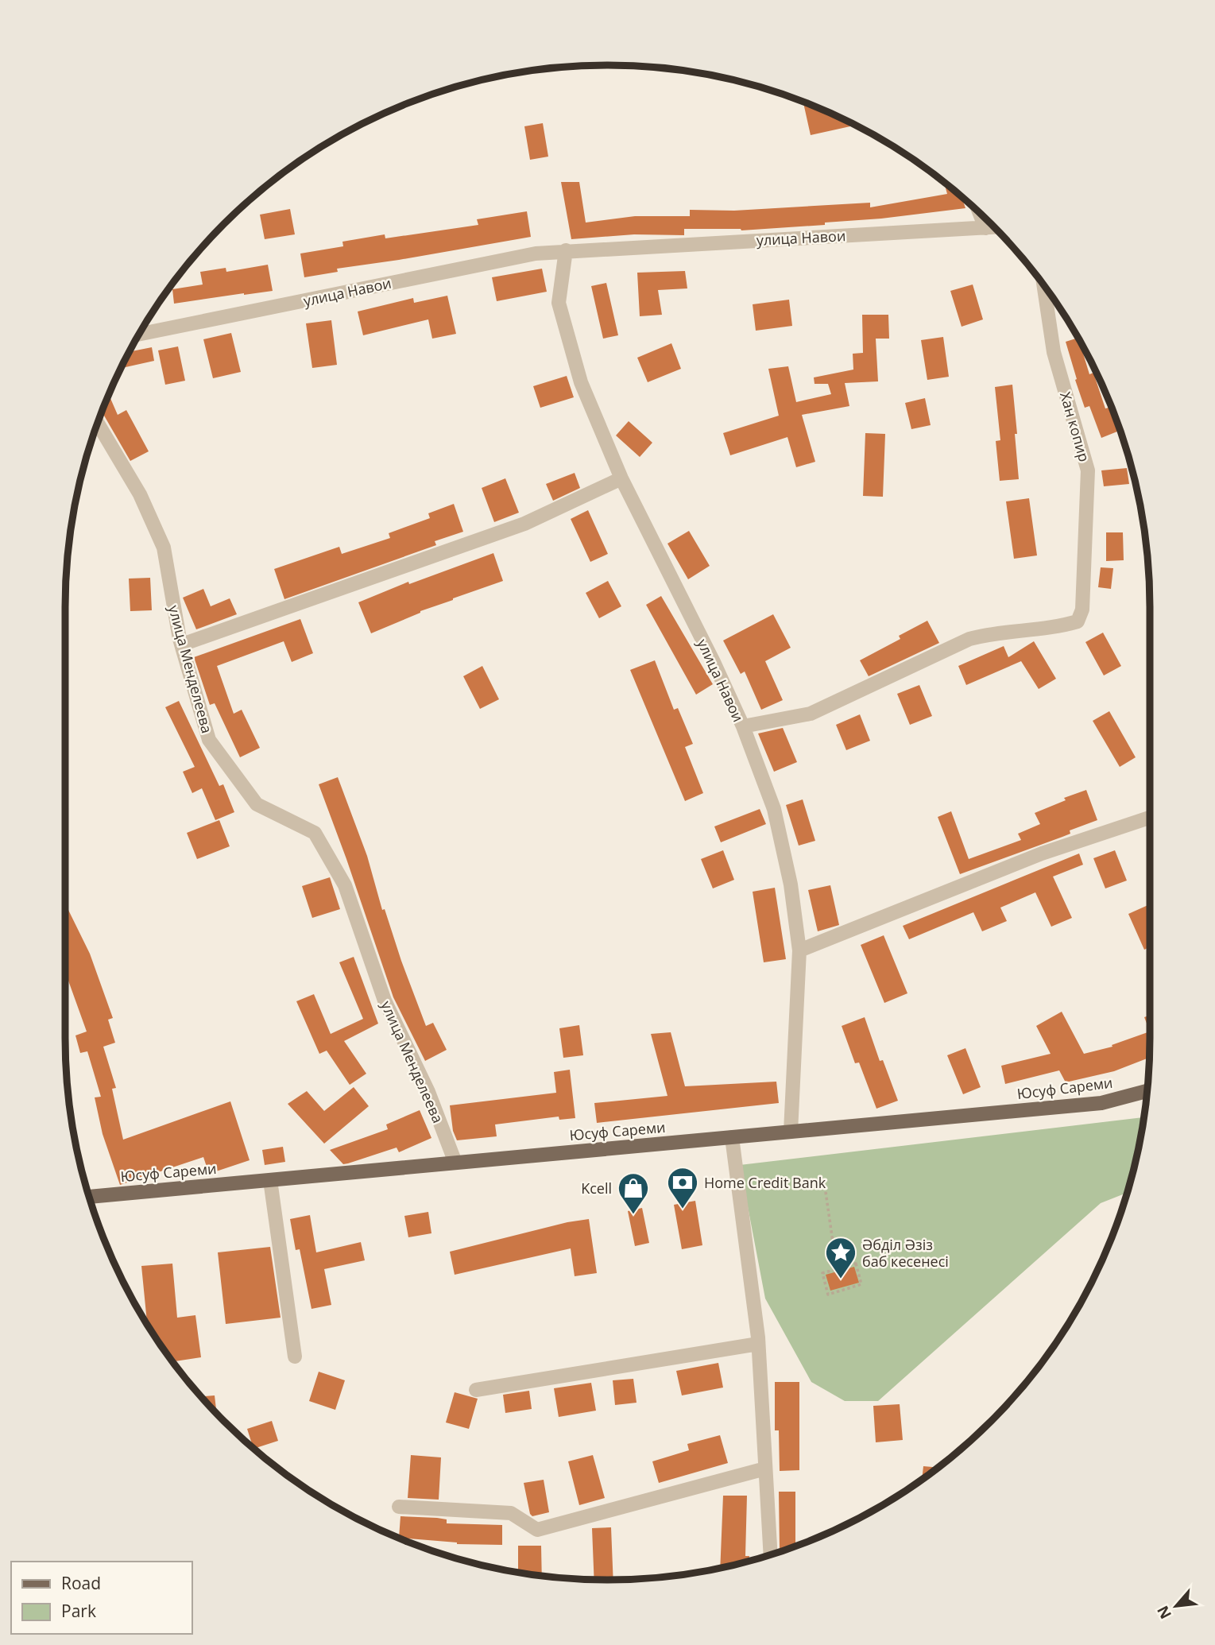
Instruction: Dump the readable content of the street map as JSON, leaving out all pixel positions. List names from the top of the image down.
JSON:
{
  "streets": {
    "main road": ["Юсуф Сареми"],
    "street": ["улица Навои", "Хан копир", "улица Менделеева"]
  },
  "crossings": [
    ["улица Навои", "Хан копир"],
    ["улица Навои", "Юсуф Сареми"],
    ["улица Менделеева", "Юсуф Сареми"]
  ],
  "places": {
    "bank": ["Home Credit Bank"],
    "shop": ["Kcell"],
    "place": ["Әбділ Әзіз баб кесенесі"]
  },
  "legend": ["Road", "Park"],
  "north": "bottom left"
}
